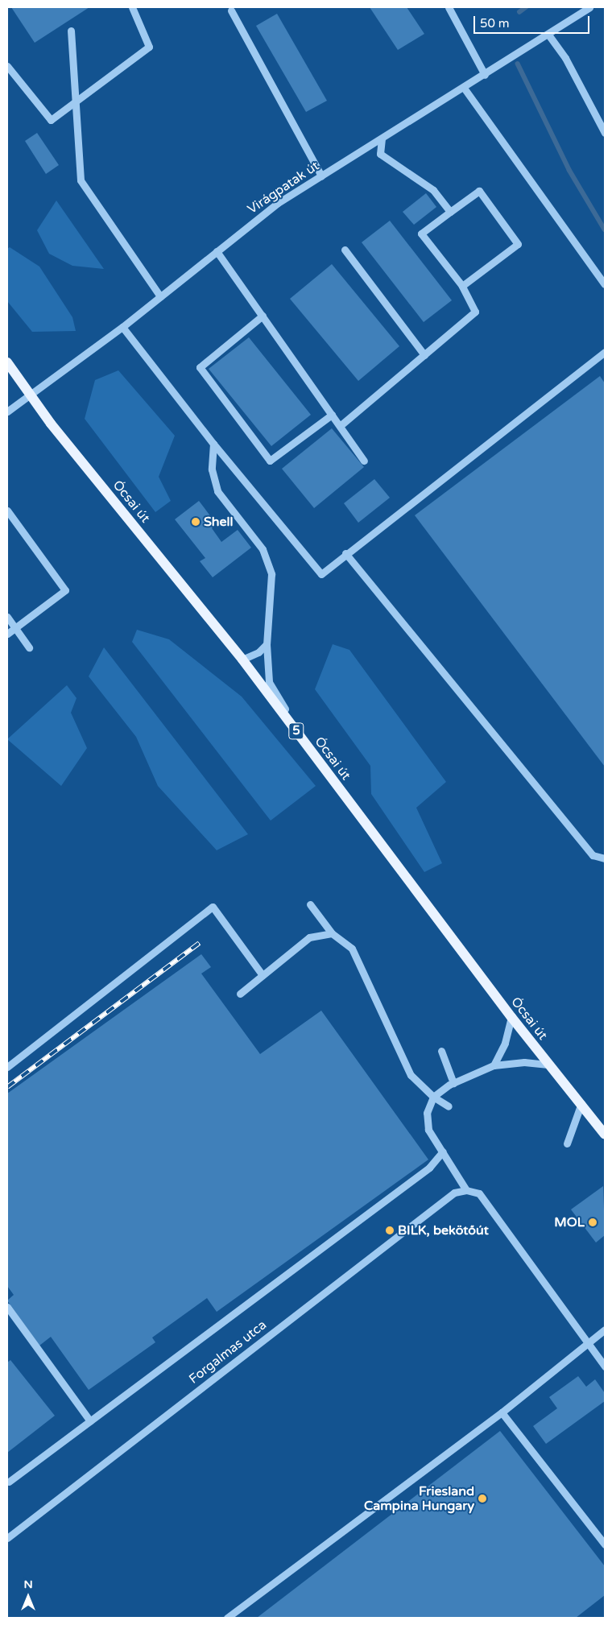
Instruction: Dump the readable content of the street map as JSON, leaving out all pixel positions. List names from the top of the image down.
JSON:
{
  "streets": {
    "main road": ["Ócsai út", "5"],
    "street": ["Virágpatak út", "Forgalmas utca"]
  },
  "crossings": [
    ["Virágpatak út", "Ócsai út"]
  ],
  "places": [
    "Shell",
    "MOL",
    "BILK, bekötőút",
    "Friesland Campina Hungary"
  ],
  "scale_bar": "50 m",
  "north": "top"
}
